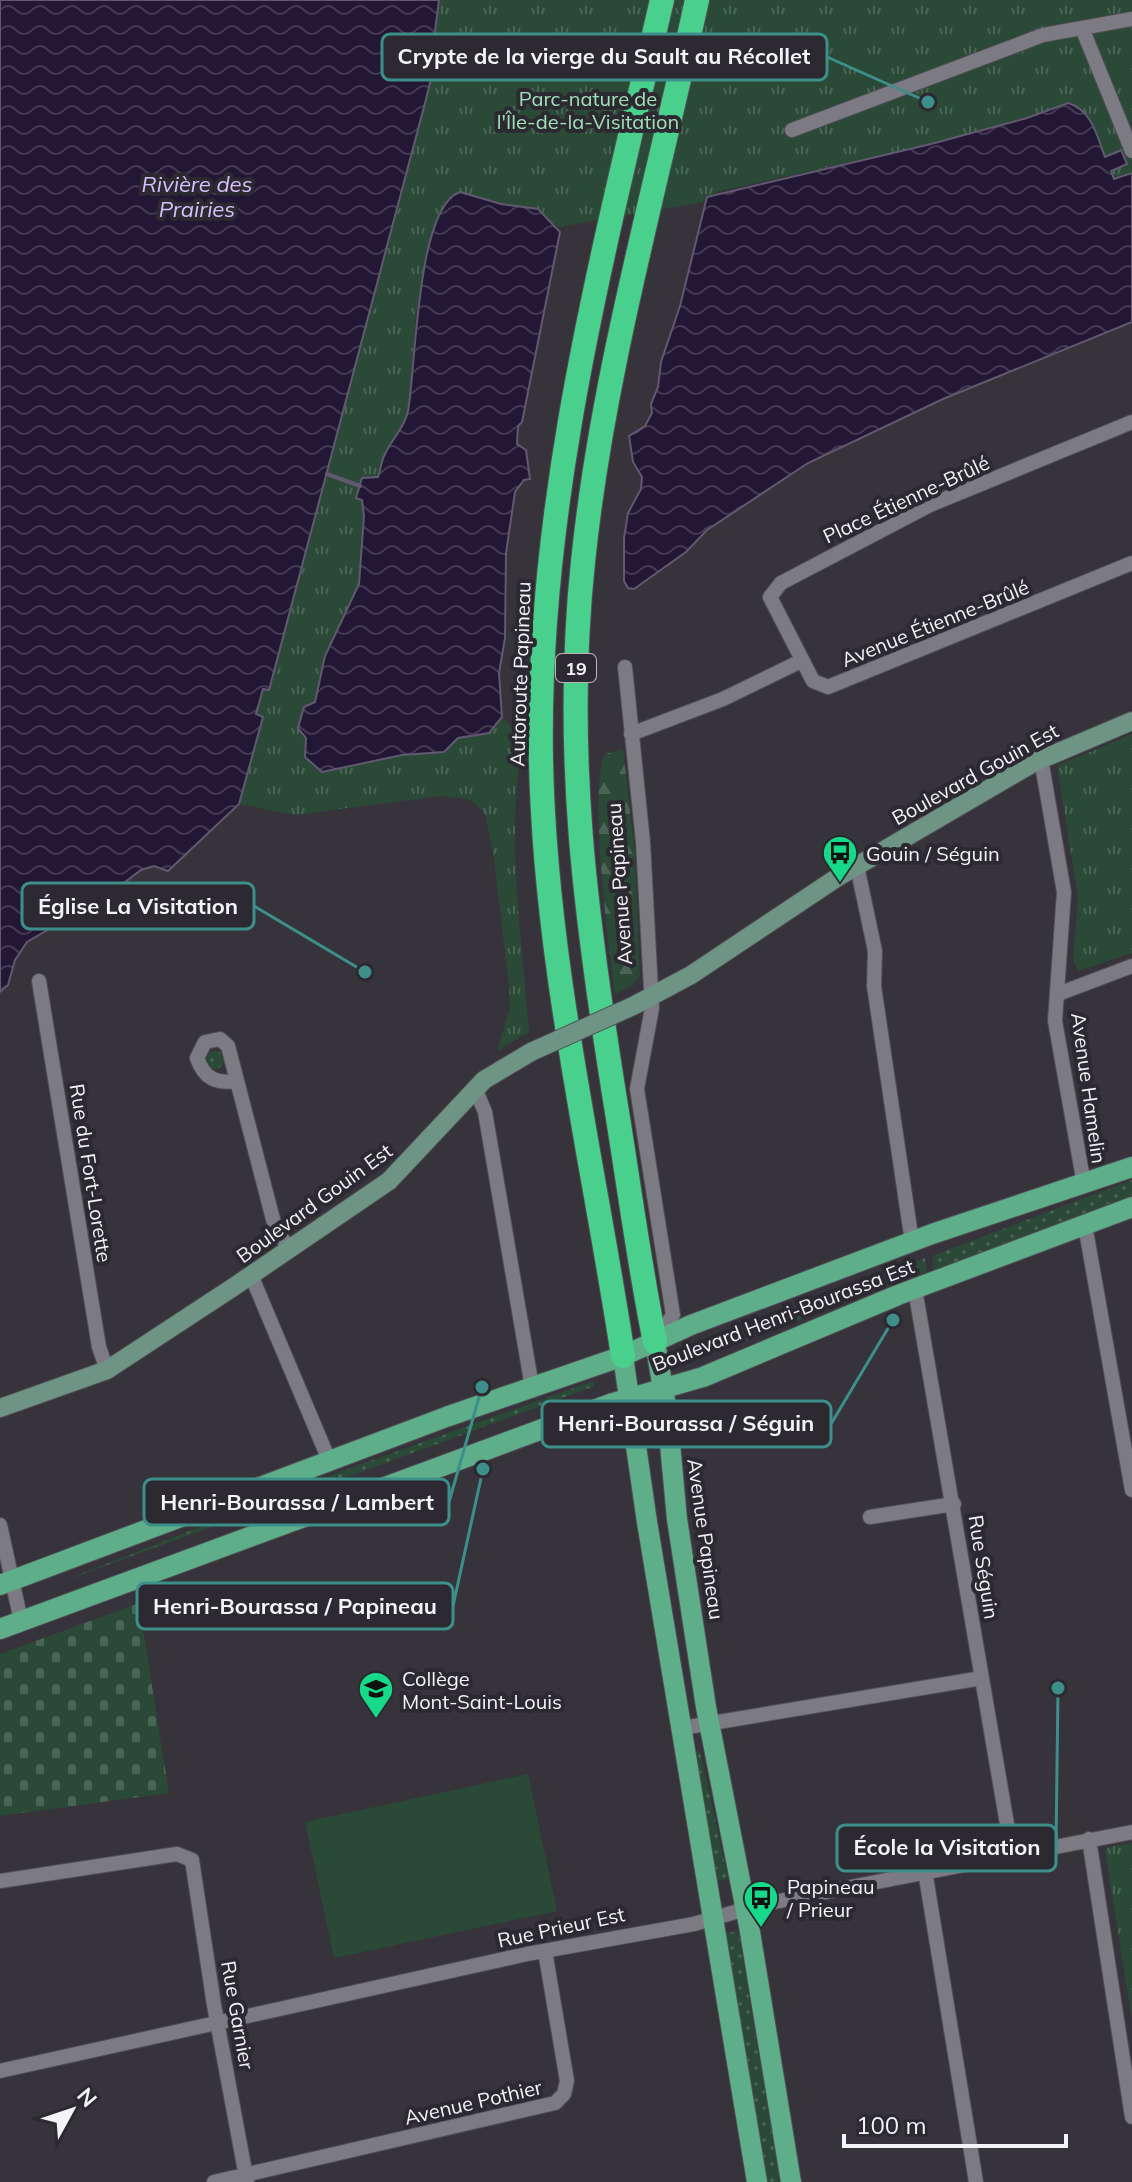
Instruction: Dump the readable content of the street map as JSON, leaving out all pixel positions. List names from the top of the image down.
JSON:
{
  "streets": {
    "highway": ["19", "Autoroute Papineau"],
    "main road": ["Avenue Papineau", "Boulevard Henri-Bourassa Est"],
    "street": [
      "Place Étienne-Brûlé",
      "Avenue Étienne-Brûlé",
      "Boulevard Gouin Est",
      "Avenue Hamelin",
      "Rue du Fort-Lorette",
      "Rue Séguin",
      "Rue Prieur Est",
      "Rue Garnier",
      "Avenue Pothier"
    ]
  },
  "crossings": [
    ["Place Étienne-Brûlé", "Avenue Étienne-Brûlé"],
    ["19", "Avenue Papineau"],
    ["19", "Boulevard Henri-Bourassa Est"],
    ["Autoroute Papineau", "Boulevard Henri-Bourassa Est"],
    ["Boulevard Gouin Est", "Avenue Papineau"],
    ["Boulevard Gouin Est", "Avenue Hamelin"],
    ["Boulevard Gouin Est", "Rue du Fort-Lorette"],
    ["Avenue Papineau", "Boulevard Henri-Bourassa Est"],
    ["Avenue Papineau", "Rue Prieur Est"],
    ["Avenue Hamelin", "Boulevard Henri-Bourassa Est"],
    ["Boulevard Henri-Bourassa Est", "Rue Séguin"],
    ["Rue Séguin", "Rue Prieur Est"],
    ["Rue Prieur Est", "Rue Garnier"],
    ["Rue Prieur Est", "Avenue Pothier"],
    ["Rue Garnier", "Avenue Pothier"]
  ],
  "water": ["Rivière des Prairies"],
  "parks": ["Parc-nature de l'Île-de-la-Visitation"],
  "places": {
    "other": [
      "Crypte de la vierge du Sault au Récollet",
      "Église La Visitation",
      "Henri-Bourassa / Séguin",
      "Henri-Bourassa / Lambert",
      "Henri-Bourassa / Papineau",
      "École la Visitation"
    ],
    "bus stop": ["Gouin / Séguin", "Papineau / Prieur"],
    "school or university": ["Collège Mont-Saint-Louis"]
  },
  "scale_bar": "100 m",
  "north": "top right"
}
